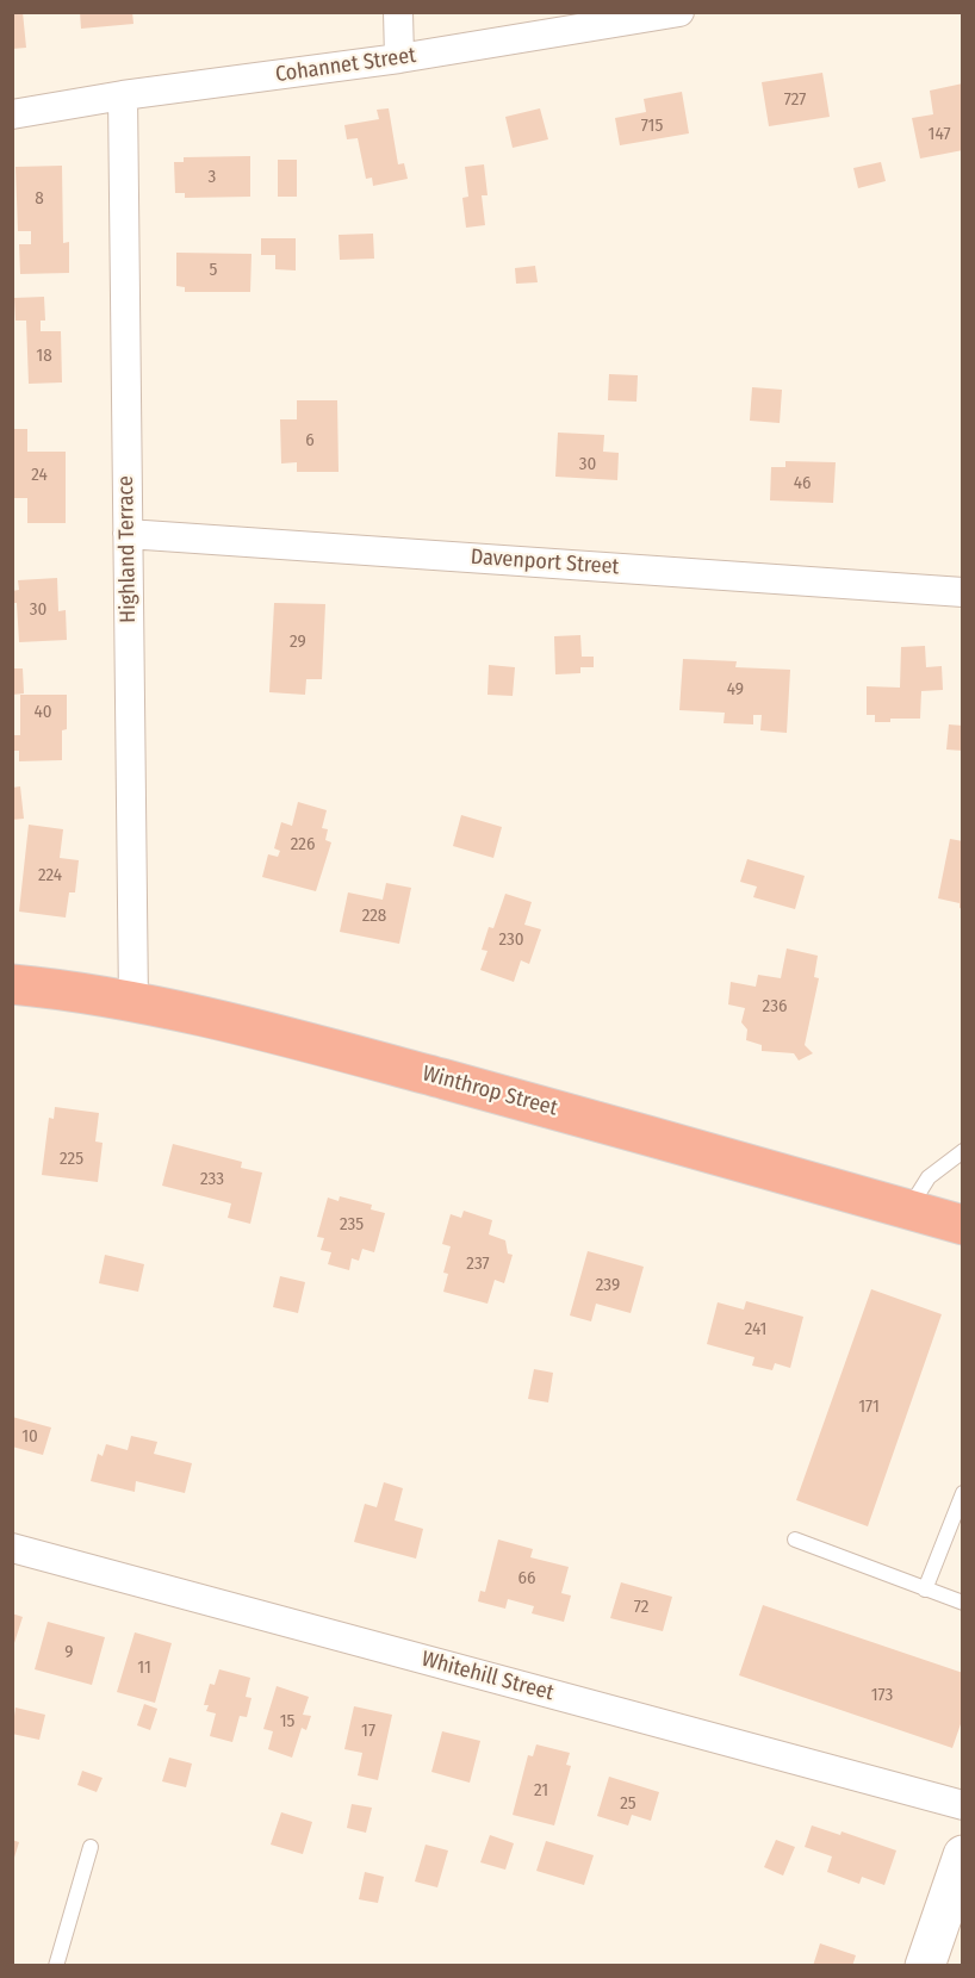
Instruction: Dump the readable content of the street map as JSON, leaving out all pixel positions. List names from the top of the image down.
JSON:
{
  "streets": {
    "highway": ["Winthrop Street"],
    "street": [
      "Cohannet Street",
      "Highland Terrace",
      "Davenport Street",
      "Whitehill Street"
    ]
  },
  "crossings": [
    ["Cohannet Street", "Highland Terrace"],
    ["Highland Terrace", "Davenport Street"],
    ["Highland Terrace", "Winthrop Street"]
  ],
  "house_numbers": [
    "727",
    "715",
    "147",
    "3",
    "8",
    "5",
    "18",
    "6",
    "30",
    "24",
    "46",
    "30",
    "29",
    "49",
    "40",
    "226",
    "224",
    "228",
    "230",
    "236",
    "225",
    "233",
    "235",
    "237",
    "239",
    "241",
    "171",
    "10",
    "66",
    "72",
    "9",
    "11",
    "173",
    "15",
    "17",
    "21",
    "25"
  ]
}
